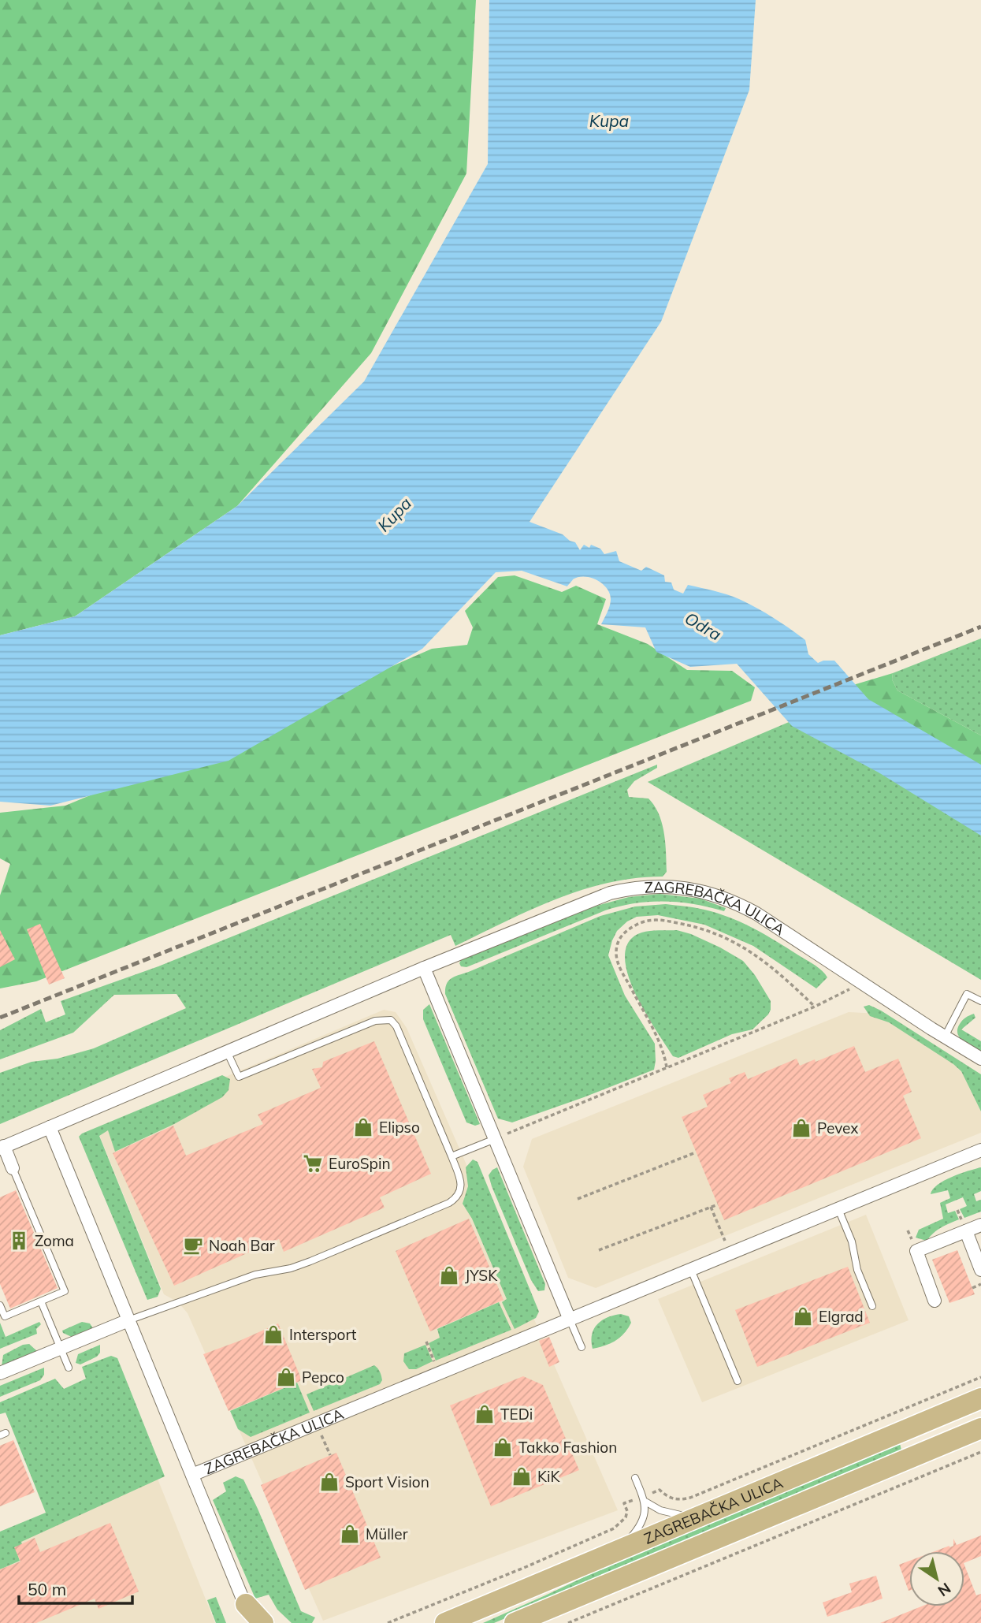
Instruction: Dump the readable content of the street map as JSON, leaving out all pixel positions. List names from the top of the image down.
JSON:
{
  "streets": {
    "main road": ["ZAGREBAČKA ULICA"]
  },
  "water": ["Kupa", "Odra"],
  "places": {
    "shop": [
      "Elipso",
      "Pevex",
      "JYSK",
      "Elgrad",
      "Intersport",
      "Pepco",
      "TEDi",
      "Takko Fashion",
      "KiK",
      "Sport Vision",
      "Müller"
    ],
    "supermarket": ["EuroSpin"],
    "building": ["Zoma"],
    "cafe": ["Noah Bar"]
  },
  "scale_bar": "50 m",
  "north": "bottom right"
}
